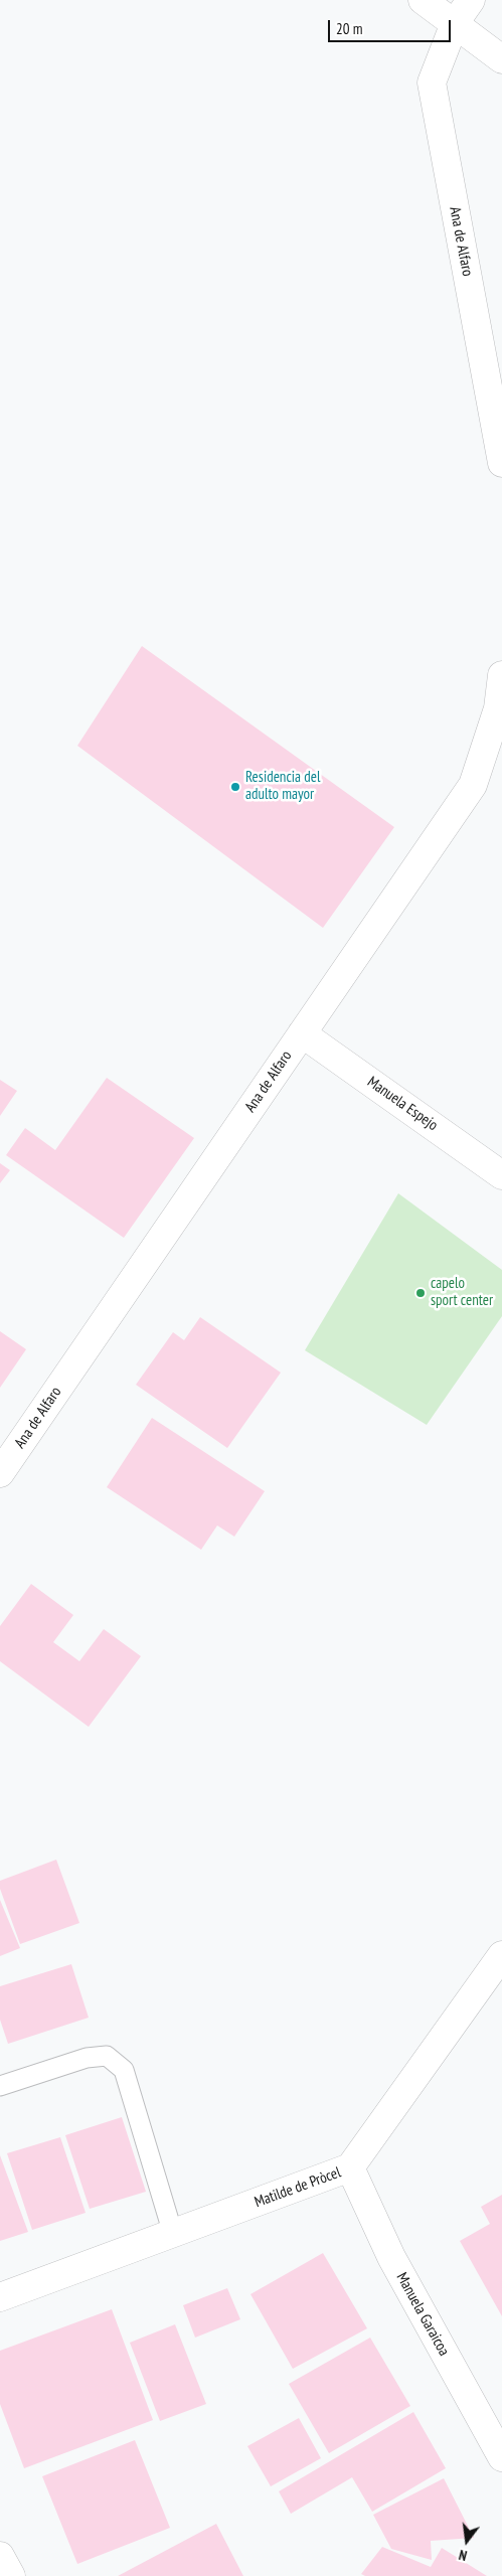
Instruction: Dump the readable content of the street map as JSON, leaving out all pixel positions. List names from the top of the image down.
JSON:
{
  "streets": {
    "street": [
      "Ana de Alfaro",
      "Manuela Espejo",
      "Matilde de Pròcel",
      "Manuela Garaicoa"
    ]
  },
  "crossings": [
    ["Ana de Alfaro", "Manuela Espejo"],
    ["Matilde de Pròcel", "Manuela Garaicoa"]
  ],
  "places": ["Residencia del adulto mayor", "capelo sport center"],
  "scale_bar": "20 m",
  "north": "bottom"
}
